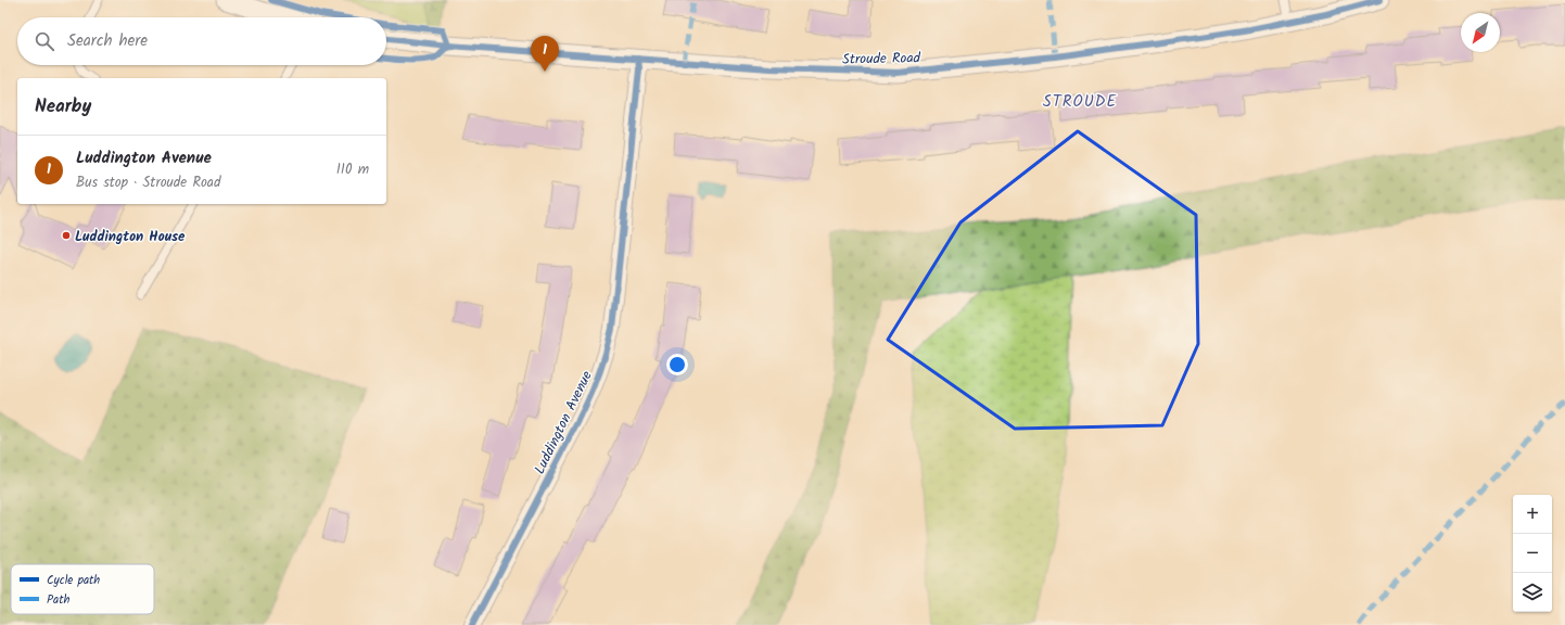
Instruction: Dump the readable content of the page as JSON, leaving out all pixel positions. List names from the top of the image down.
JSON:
{
  "streets": {
    "street": ["Stroude Road", "Luddington Avenue"]
  },
  "crossings": [
    ["Stroude Road", "Luddington Avenue"]
  ],
  "districts": ["STROUDE"],
  "places": ["Luddington House"],
  "legend": ["Cycle path", "Path"],
  "north": "bottom left",
  "page": {
    "search": "Search here",
    "pins": "1",
    "heading": "Nearby",
    "list": [
      {
        "mark": "1",
        "name": "Luddington Avenue",
        "note": "Bus stop · Stroude Road",
        "value": "110 m"
      }
    ],
    "map_buttons": ["+", "−"]
  }
}
